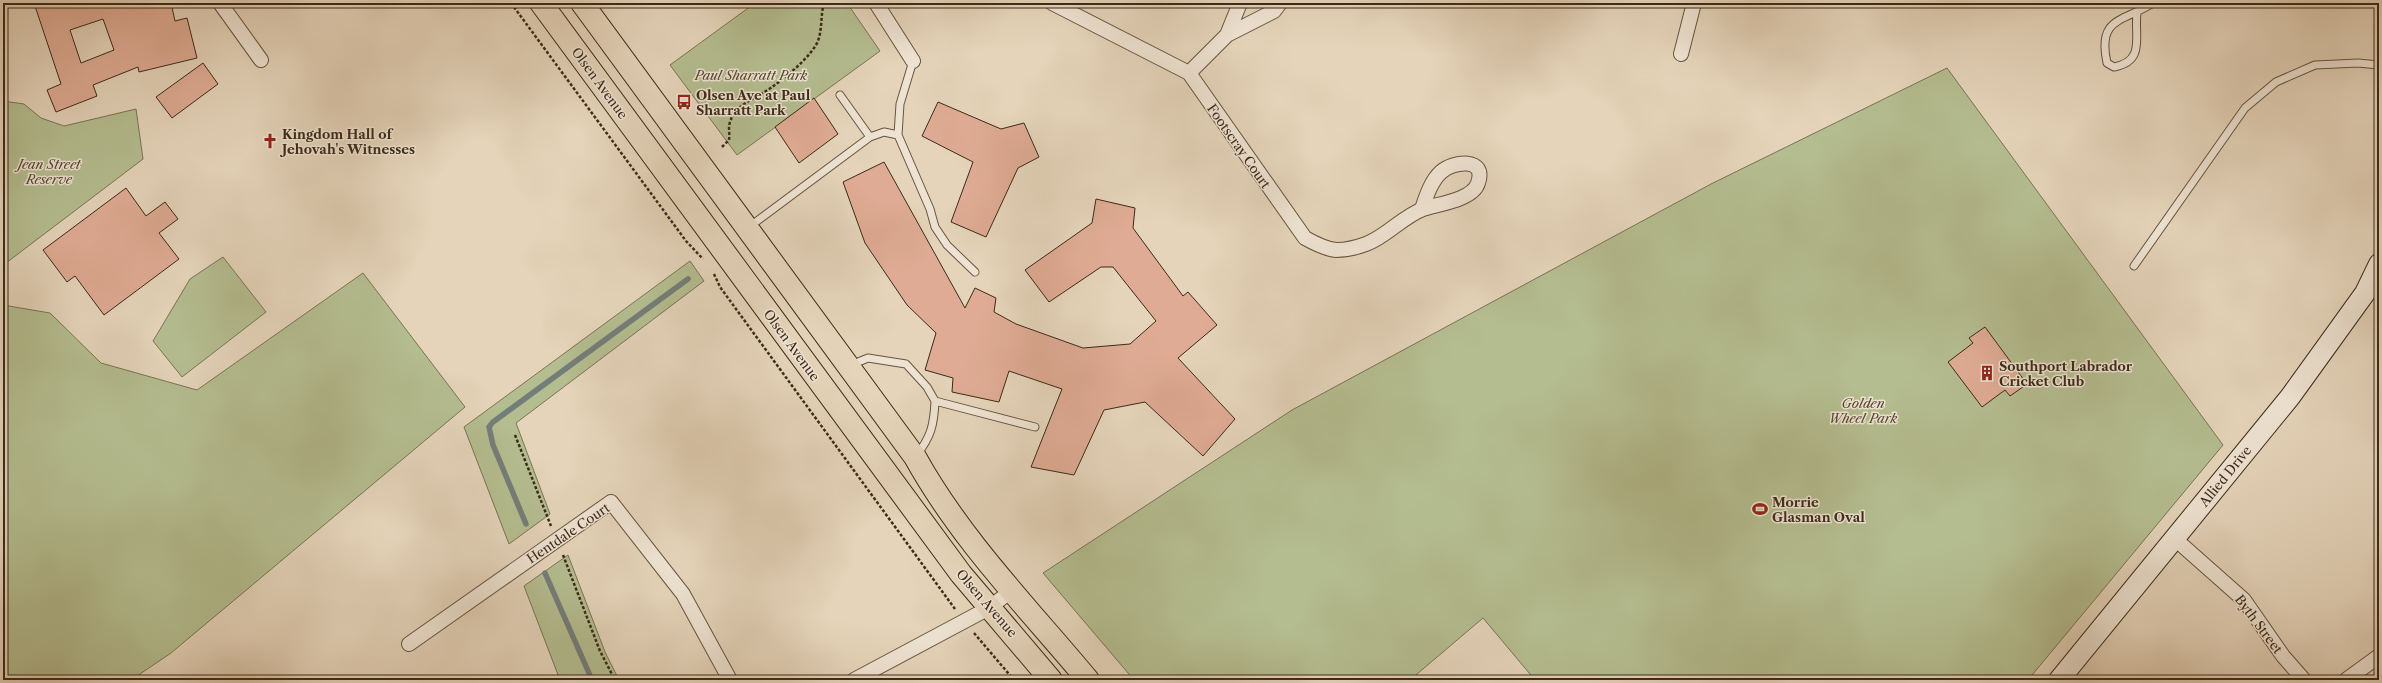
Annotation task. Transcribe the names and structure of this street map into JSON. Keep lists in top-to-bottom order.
{
  "streets": {
    "main road": ["Olsen Avenue"],
    "street": [
      "Footscray Court",
      "Allied Drive",
      "Hentdale Court",
      "Byth Street"
    ]
  },
  "crossings": [
    ["Allied Drive", "Byth Street"]
  ],
  "parks": ["Paul Sharratt Park", "Jean Street Reserve", "Golden Wheel Park"],
  "places": {
    "bus stop": ["Olsen Ave at Paul Sharratt Park"],
    "church": ["Kingdom Hall of Jehovah's Witnesses"],
    "building": ["Southport Labrador Cricket Club"],
    "sports": ["Morrie Glasman Oval"]
  }
}
